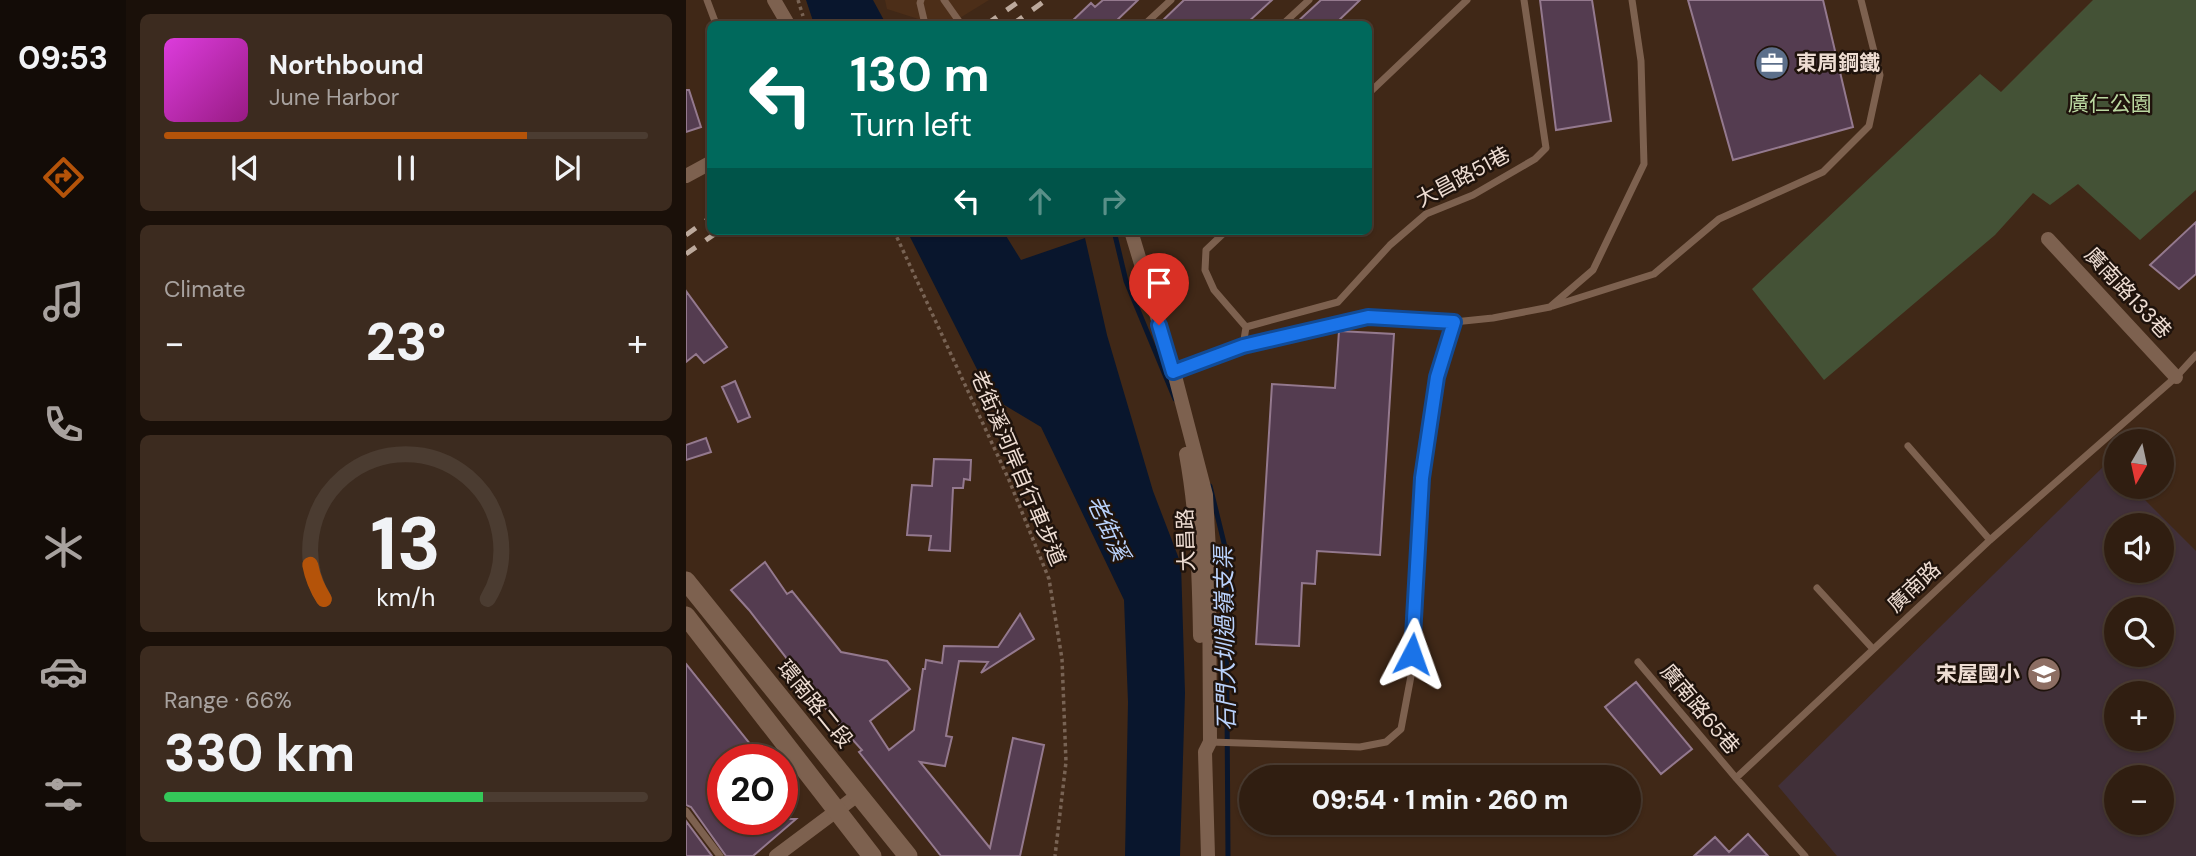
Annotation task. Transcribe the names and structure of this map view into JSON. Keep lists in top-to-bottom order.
{
  "streets": {
    "main road": ["環南路二段"],
    "street": ["廣南路133巷"],
    "lane": ["大昌路51巷", "廣南路", "廣南路65巷"],
    "path": ["老街溪河岸自行車步道"]
  },
  "crossings": [
    ["廣南路133巷", "廣南路"],
    ["廣南路", "廣南路65巷"]
  ],
  "water": ["老街溪", "石門大圳過嶺支渠"],
  "parks": ["廣仁公園"],
  "places": {
    "office": ["東周鋼鐵"],
    "school or university": ["宋屋國小"]
  },
  "north": "bottom",
  "page": {
    "tabs": "09:53",
    "turn": ["130 m", "Turn left"],
    "song": ["Northbound", "June Harbor"],
    "tile": [
      "Climate",
      ["Range · 66%", "330 km"]
    ],
    "heat": ["−", "23°", "+"],
    "map_buttons": ["+", "−"],
    "limit": "20",
    "trip": "09:54 · 1 min · 260 m",
    "gauge": ["13", "km/h"]
  }
}
